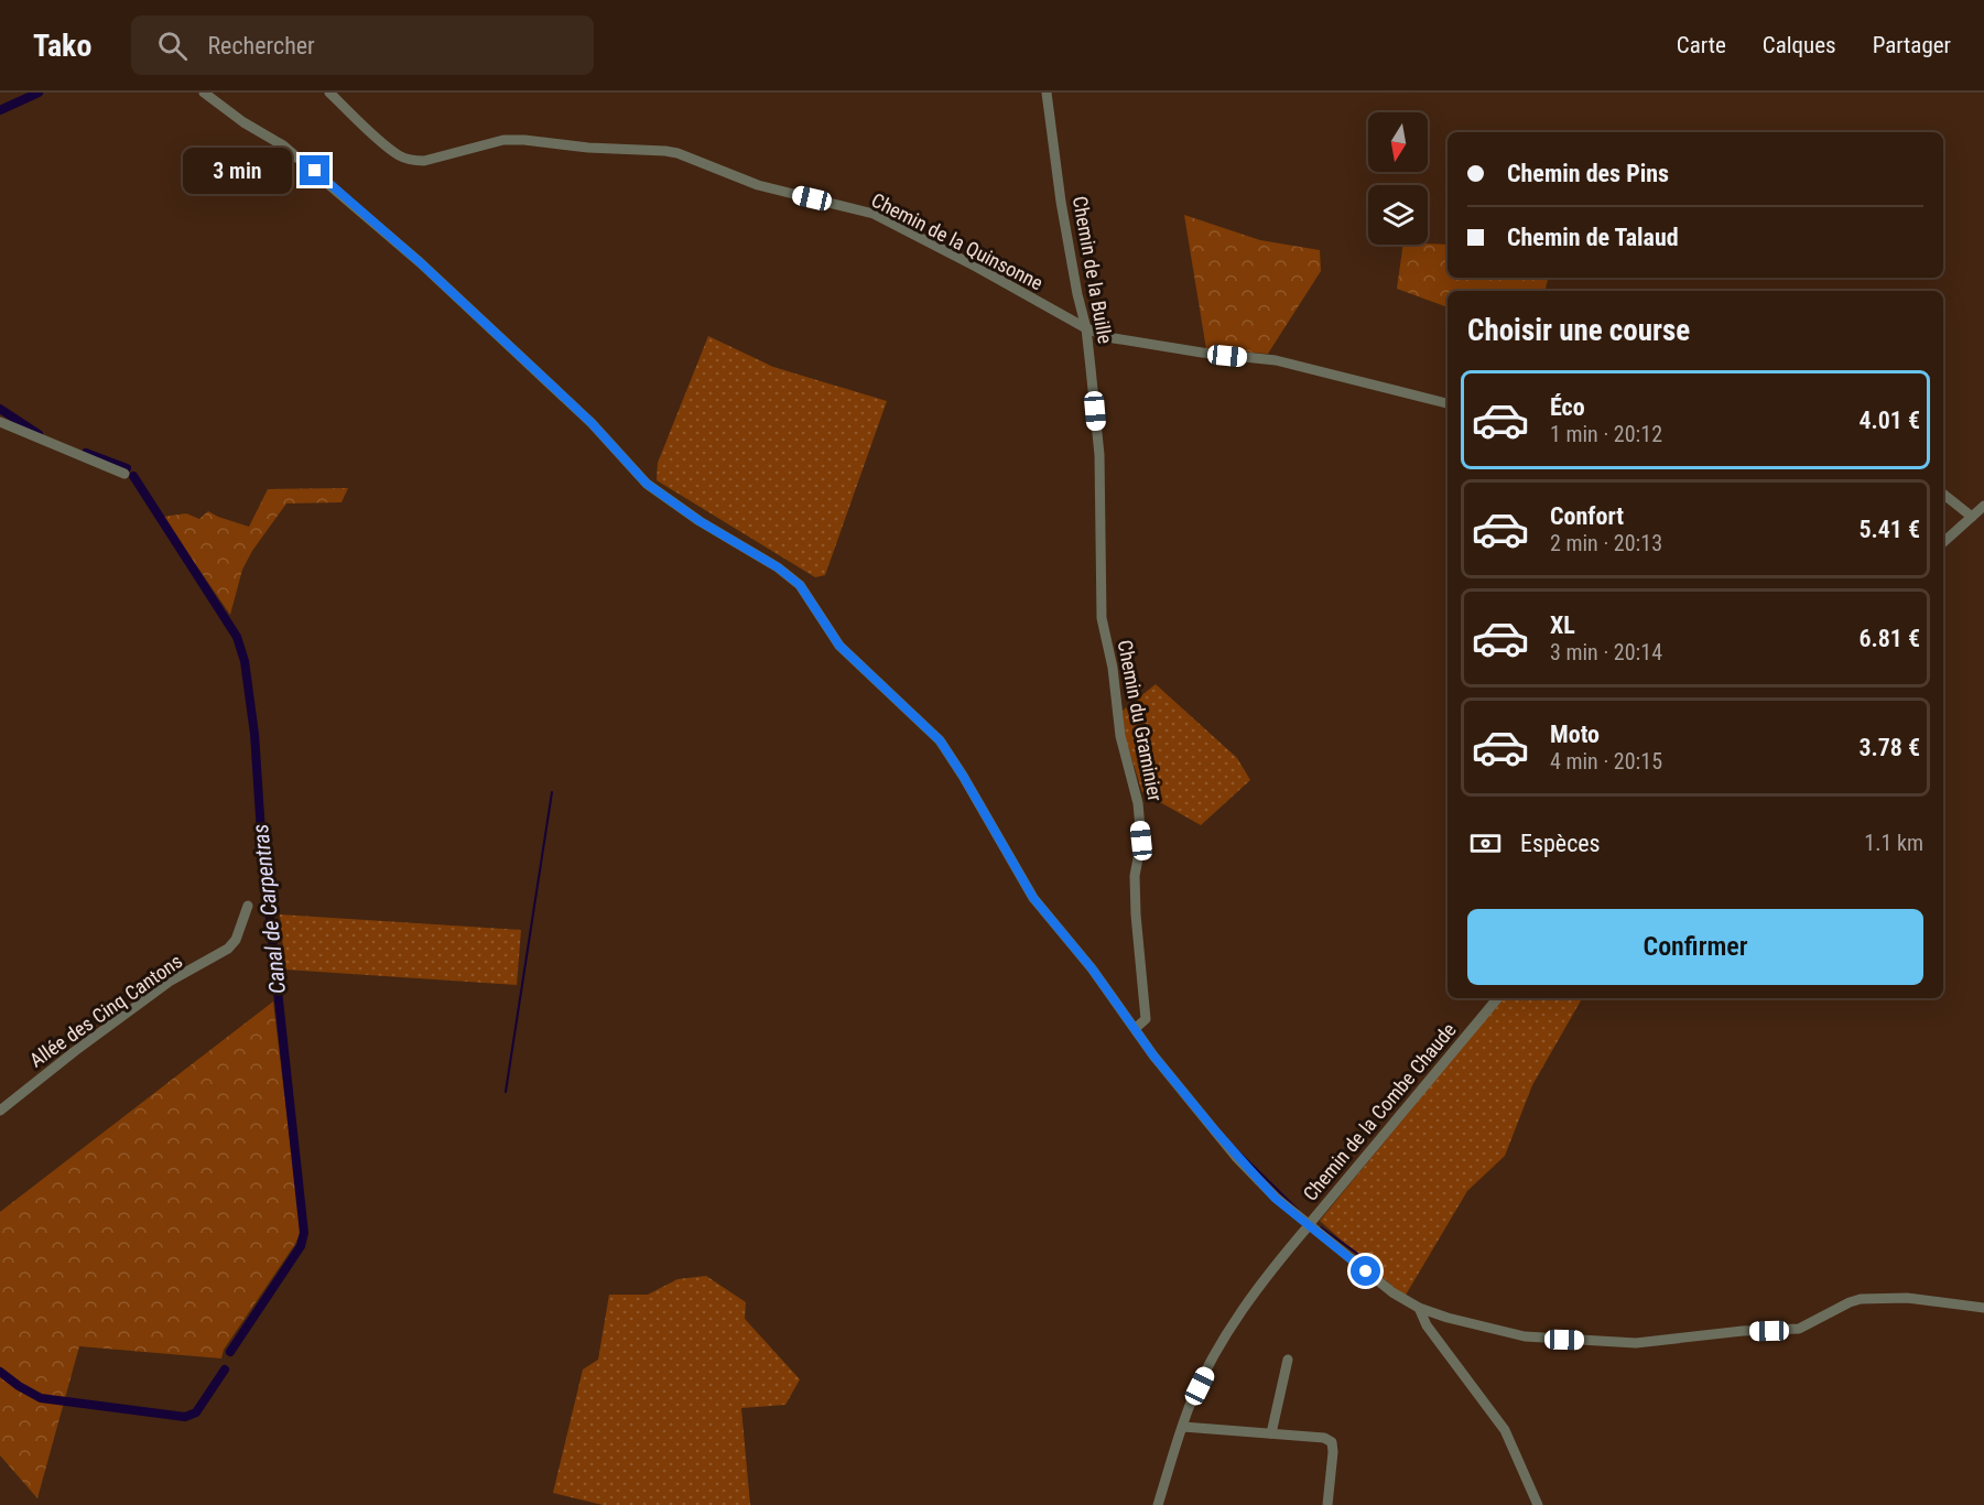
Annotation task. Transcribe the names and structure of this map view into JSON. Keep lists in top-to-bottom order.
{
  "streets": {
    "street": [
      "Chemin de la Quinsonne",
      "Chemin de la Buille",
      "Chemin du Graminier",
      "Allée des Cinq Cantons",
      "Chemin de la Combe Chaude"
    ]
  },
  "crossings": [
    ["Chemin de la Quinsonne", "Chemin de la Buille"],
    ["Chemin de la Buille", "Chemin du Graminier"]
  ],
  "water": ["Canal de Carpentras"],
  "north": "bottom",
  "page": {
    "header": "Tako",
    "search": "Rechercher",
    "nav": ["Carte", "Calques", "Partager"],
    "banner": ["Chemin des Pins", "Chemin de Talaud"],
    "bubble": "3 min",
    "heading": "Choisir une course",
    "list": [
      {
        "name": "Éco",
        "note": "1 min · 20:12",
        "value": "4.01 €"
      },
      {
        "name": "Confort",
        "note": "2 min · 20:13",
        "value": "5.41 €"
      },
      {
        "name": "XL",
        "note": "3 min · 20:14",
        "value": "6.81 €"
      },
      {
        "name": "Moto",
        "note": "4 min · 20:15",
        "value": "3.78 €"
      }
    ],
    "pay": ["Espèces", "1.1 km"],
    "buttons": "Confirmer"
  }
}
